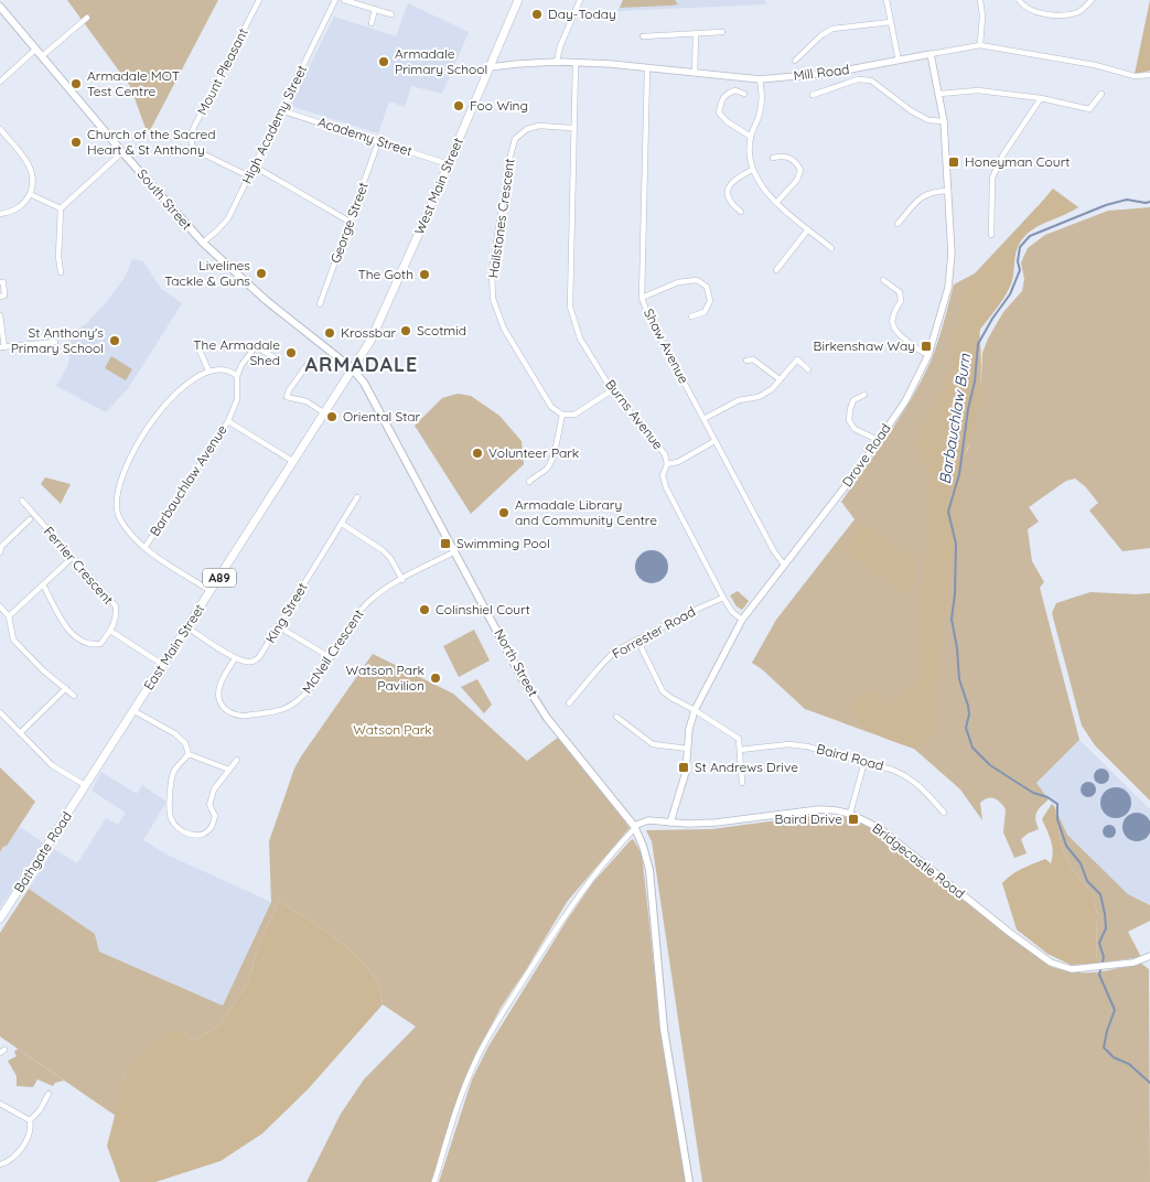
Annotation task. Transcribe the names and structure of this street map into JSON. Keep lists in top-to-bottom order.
{
  "streets": {
    "main road": [
      "West Main Street",
      "South Street",
      "A89",
      "East Main Street",
      "North Street",
      "Bathgate Road"
    ],
    "street": [
      "Mount Pleasant",
      "Mill Road",
      "High Academy Street",
      "Academy Street",
      "Hailstones Crescent",
      "George Street",
      "Shaw Avenue",
      "Burns Avenue",
      "Drove Road",
      "Barbauchlaw Avenue",
      "Ferrier Crescent",
      "King Street",
      "Forrester Road",
      "McNeil Crescent",
      "Baird Road",
      "Bridgecastle Road"
    ]
  },
  "crossings": [
    ["Mount Pleasant", "High Academy Street"],
    ["Mill Road", "West Main Street"],
    ["Mill Road", "Shaw Avenue"],
    ["Mill Road", "Burns Avenue"],
    ["Mill Road", "Drove Road"],
    ["High Academy Street", "Academy Street"],
    ["High Academy Street", "South Street"],
    ["Academy Street", "West Main Street"],
    ["Academy Street", "George Street"],
    ["West Main Street", "South Street"],
    ["West Main Street", "East Main Street"],
    ["West Main Street", "North Street"],
    ["South Street", "East Main Street"],
    ["South Street", "North Street"],
    ["Hailstones Crescent", "Burns Avenue"],
    ["Shaw Avenue", "Drove Road"],
    ["Burns Avenue", "Drove Road"],
    ["Burns Avenue", "Forrester Road"],
    ["Drove Road", "Bridgecastle Road"],
    ["Barbauchlaw Avenue", "East Main Street"],
    ["King Street", "McNeil Crescent"],
    ["East Main Street", "North Street"],
    ["East Main Street", "Bathgate Road"],
    ["McNeil Crescent", "North Street"],
    ["North Street", "Bridgecastle Road"]
  ],
  "districts": ["ARMADALE"],
  "water": ["Barbauchlaw Burn"],
  "parks": ["Watson Park"],
  "places": {
    "other": [
      "Day-Today",
      "Armadale Primary School",
      "Armadale MOT Test Centre",
      "Foo Wing",
      "Church of the Sacred Heart & St Anthony",
      "Livelines Tackle & Guns",
      "The Goth",
      "Scotmid",
      "Krossbar",
      "St Anthony's Primary School",
      "The Armadale Shed",
      "Oriental Star",
      "Volunteer Park",
      "Armadale Library and Community Centre",
      "Colinshiel Court",
      "Watson Park Pavilion"
    ],
    "transit": [
      "Honeyman Court",
      "Birkenshaw Way",
      "Swimming Pool",
      "St Andrews Drive",
      "Baird Drive"
    ]
  }
}
